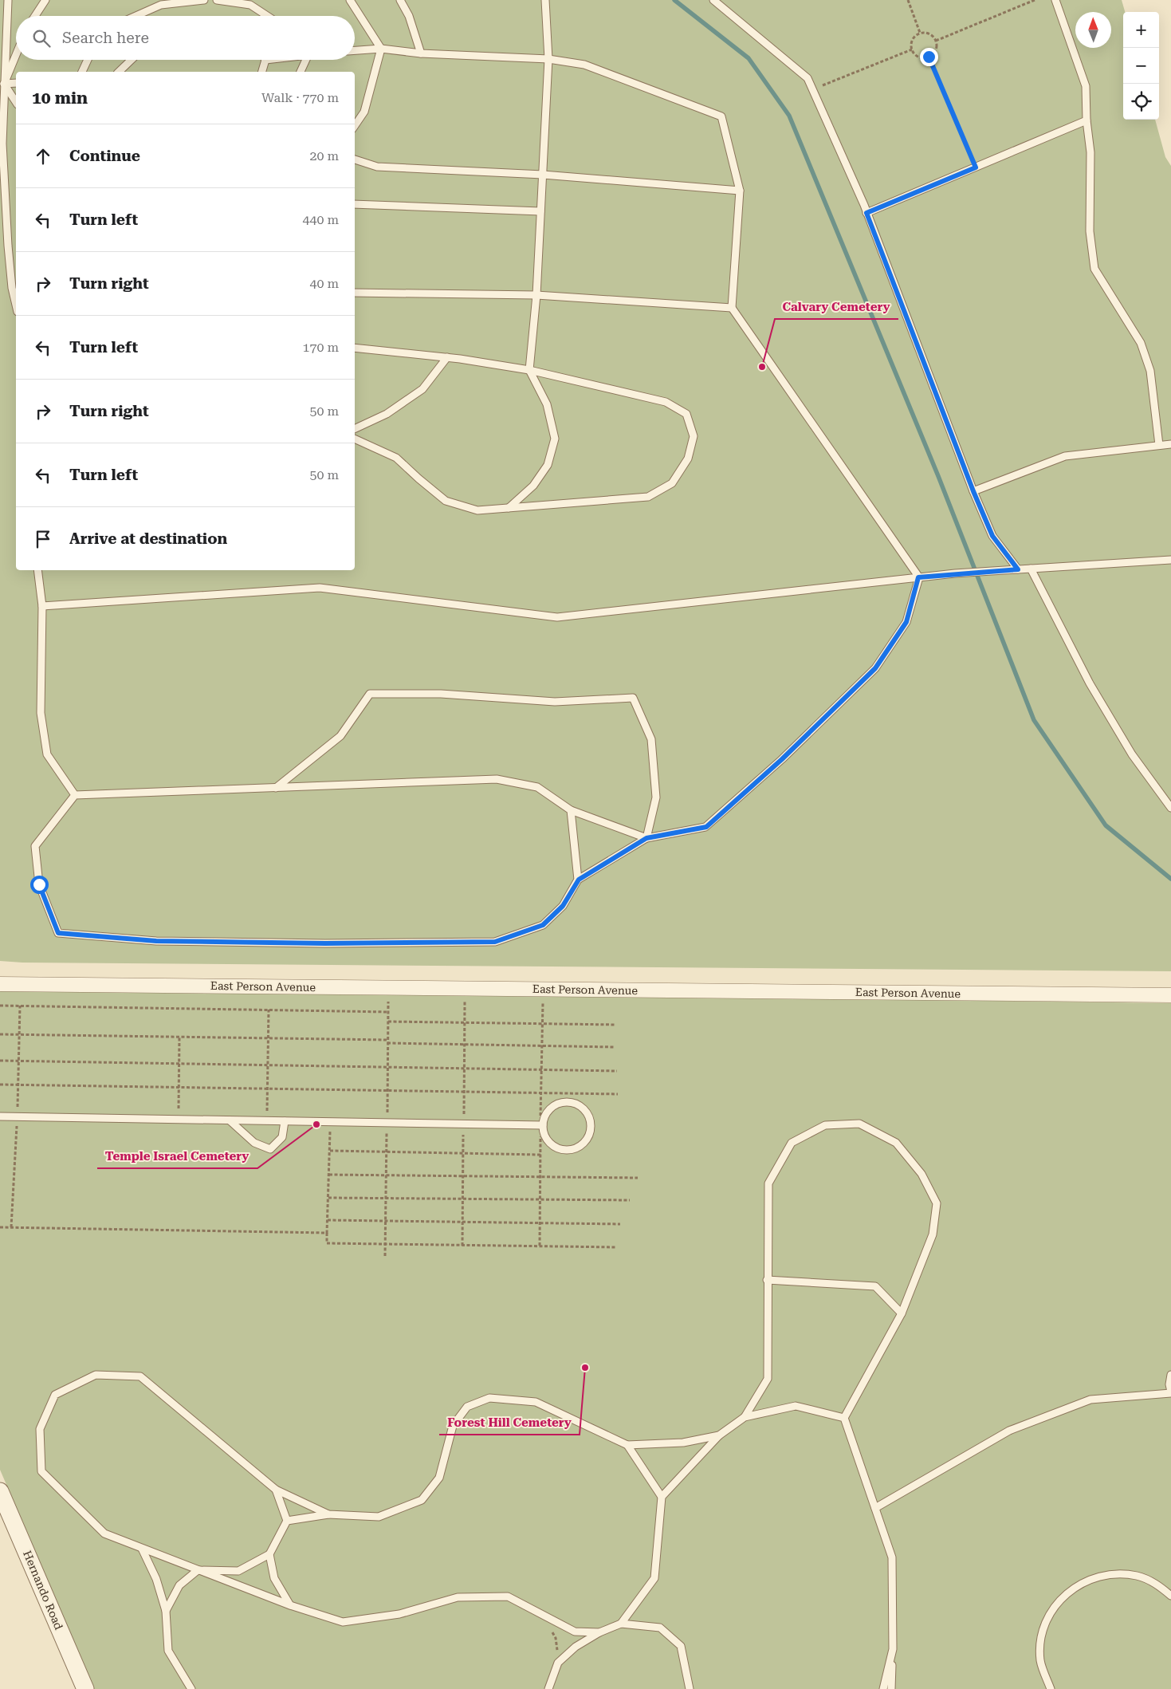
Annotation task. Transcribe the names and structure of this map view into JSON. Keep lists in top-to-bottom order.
{
  "streets": {
    "street": ["East Person Avenue", "Hernando Road"]
  },
  "places": ["Calvary Cemetery", "Temple Israel Cemetery", "Forest Hill Cemetery"],
  "north": "top",
  "page": {
    "map_buttons": ["+", "−"],
    "search": "Search here",
    "heading": ["10 min", "Walk · 770 m"],
    "list": [
      ["Continue", "20 m"],
      ["Turn left", "440 m"],
      ["Turn right", "40 m"],
      ["Turn left", "170 m"],
      ["Turn right", "50 m"],
      ["Turn left", "50 m"],
      "Arrive at destination"
    ]
  }
}
